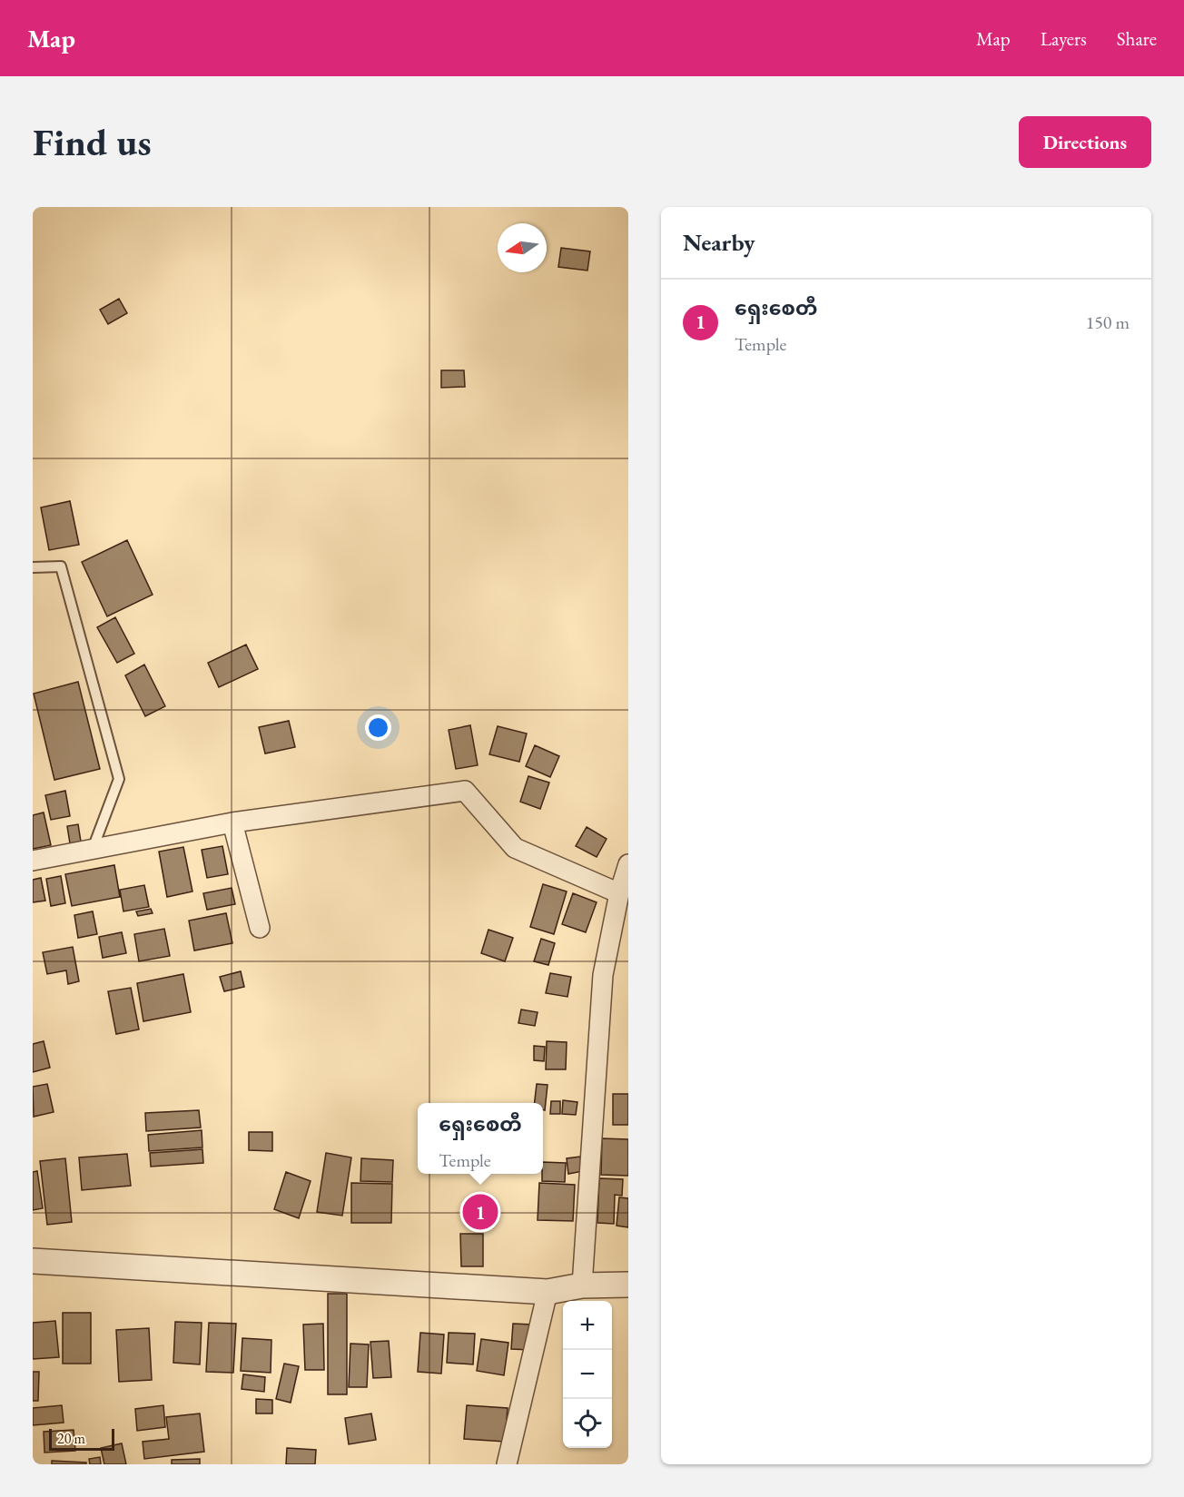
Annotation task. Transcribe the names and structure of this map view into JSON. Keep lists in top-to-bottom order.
{
  "scale_bar": "20 m",
  "north": "left",
  "page": {
    "header": "Map",
    "nav": ["Map", "Layers", "Share"],
    "buttons": "Directions",
    "title": "Find us",
    "heading": "Nearby",
    "list": [
      {
        "mark": "1",
        "name": "ရှေးစေတီ",
        "note": "Temple",
        "value": "150 m"
      }
    ],
    "popup": ["ရှေးစေတီ", "Temple"],
    "pins": "1",
    "map_buttons": ["+", "−"],
    "scale": "20 m"
  }
}
